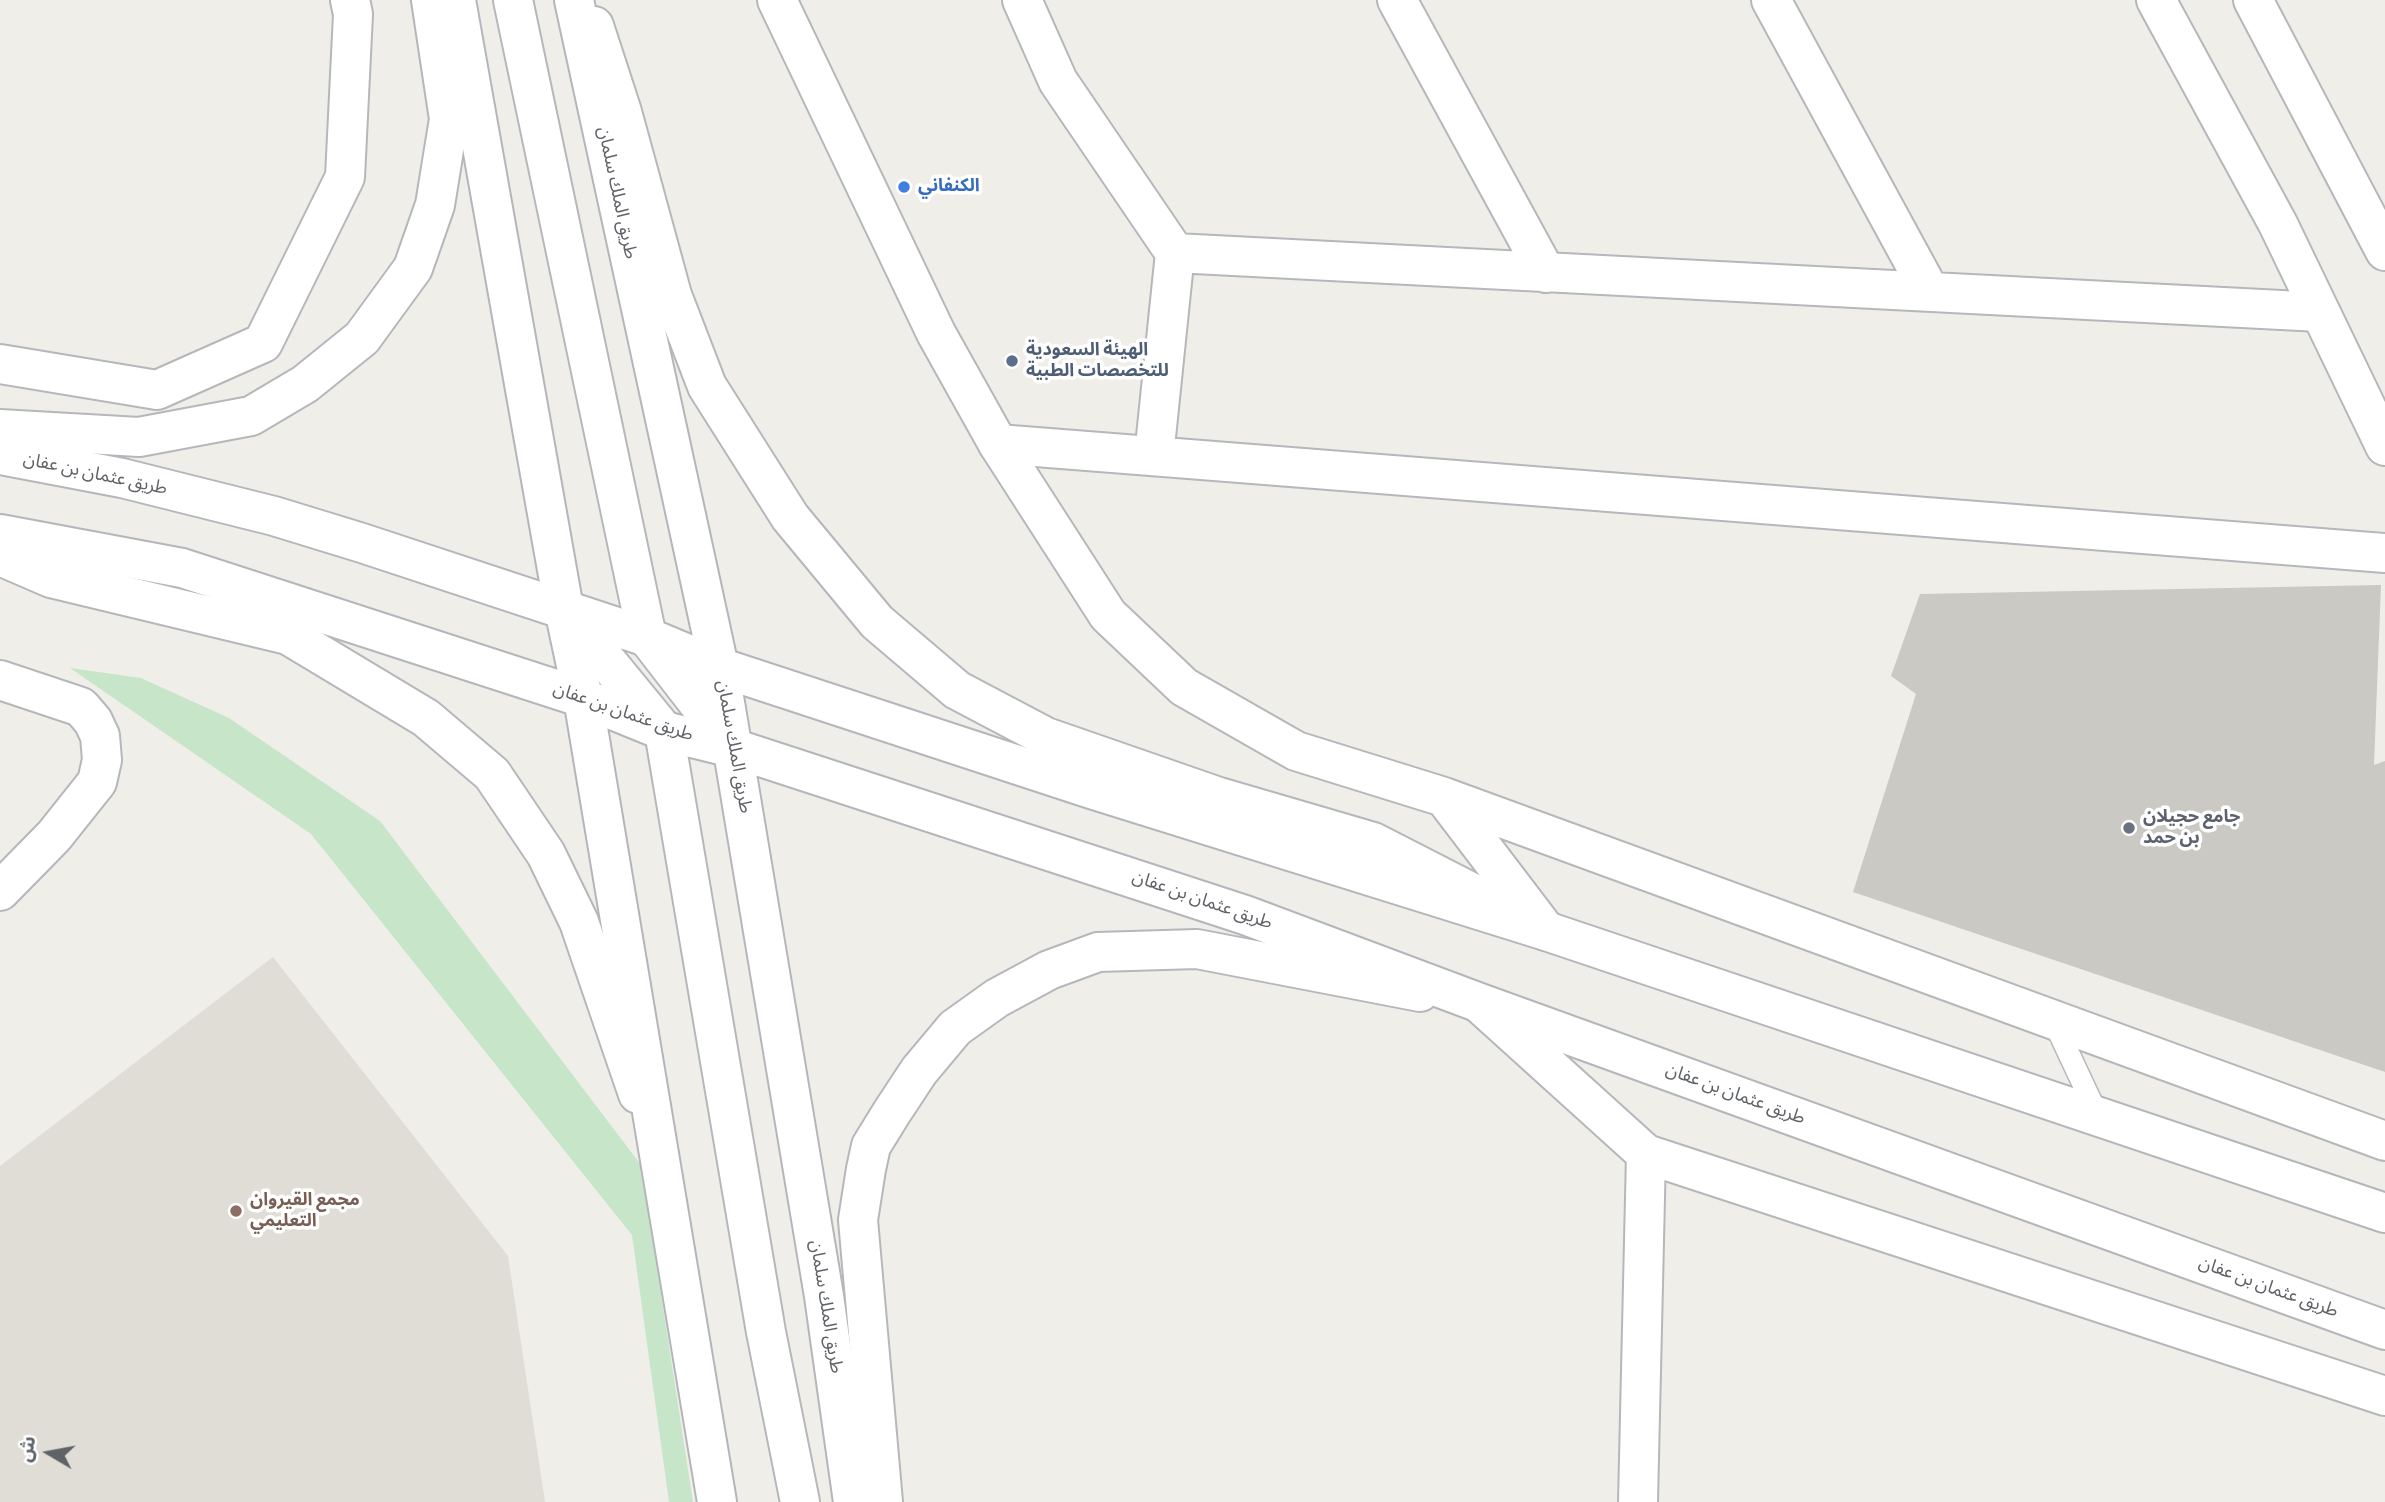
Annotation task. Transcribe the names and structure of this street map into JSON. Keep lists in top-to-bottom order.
{
  "streets": {
    "street": ["طريق الملك سلمان", "طريق عثمان بن عفان"]
  },
  "crossings": [
    ["طريق الملك سلمان", "طريق عثمان بن عفان"]
  ],
  "places": [
    "الكنفاني",
    "الهيئة السعودية للتخصصات الطبية",
    "جامع حجيلان بن حمد",
    "مجمع القيروان التعليمي"
  ],
  "north": "left"
}
